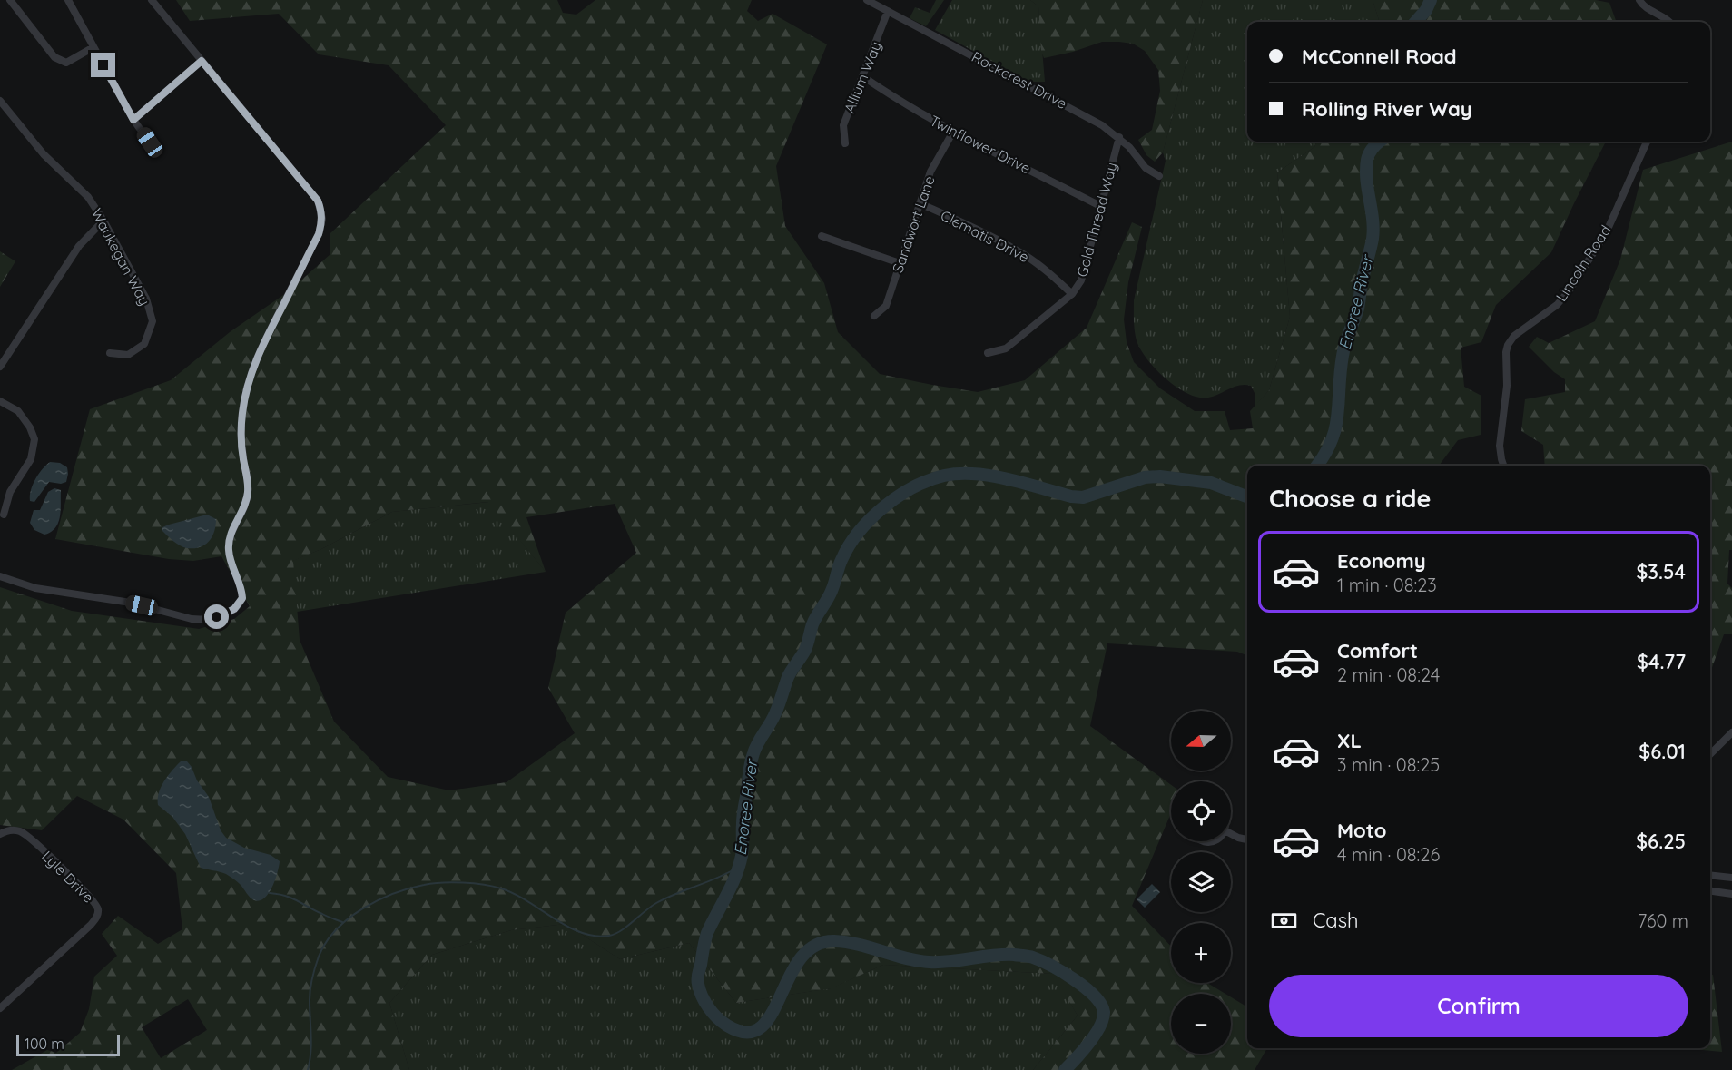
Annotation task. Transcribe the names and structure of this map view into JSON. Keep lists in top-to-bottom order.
{
  "streets": {
    "street": [
      "Allium Way",
      "Rockcrest Drive",
      "Twinflower Drive",
      "Gold Thread Way",
      "Sandwort Lane",
      "Clematis Drive",
      "Waukegan Way",
      "Lincoln Road",
      "Lyle Drive"
    ]
  },
  "crossings": [
    ["Allium Way", "Rockcrest Drive"],
    ["Allium Way", "Twinflower Drive"],
    ["Rockcrest Drive", "Gold Thread Way"],
    ["Twinflower Drive", "Gold Thread Way"],
    ["Twinflower Drive", "Sandwort Lane"],
    ["Gold Thread Way", "Clematis Drive"],
    ["Sandwort Lane", "Clematis Drive"]
  ],
  "water": ["Enoree River"],
  "scale_bar": "100 m",
  "north": "left",
  "page": {
    "banner": ["McConnell Road", "Rolling River Way"],
    "heading": "Choose a ride",
    "list": [
      {
        "name": "Economy",
        "note": "1 min · 08:23",
        "value": "$3.54"
      },
      {
        "name": "Comfort",
        "note": "2 min · 08:24",
        "value": "$4.77"
      },
      {
        "name": "XL",
        "note": "3 min · 08:25",
        "value": "$6.01"
      },
      {
        "name": "Moto",
        "note": "4 min · 08:26",
        "value": "$6.25"
      }
    ],
    "map_buttons": ["+", "−"],
    "pay": ["Cash", "760 m"],
    "buttons": "Confirm",
    "scale": "100 m"
  }
}
